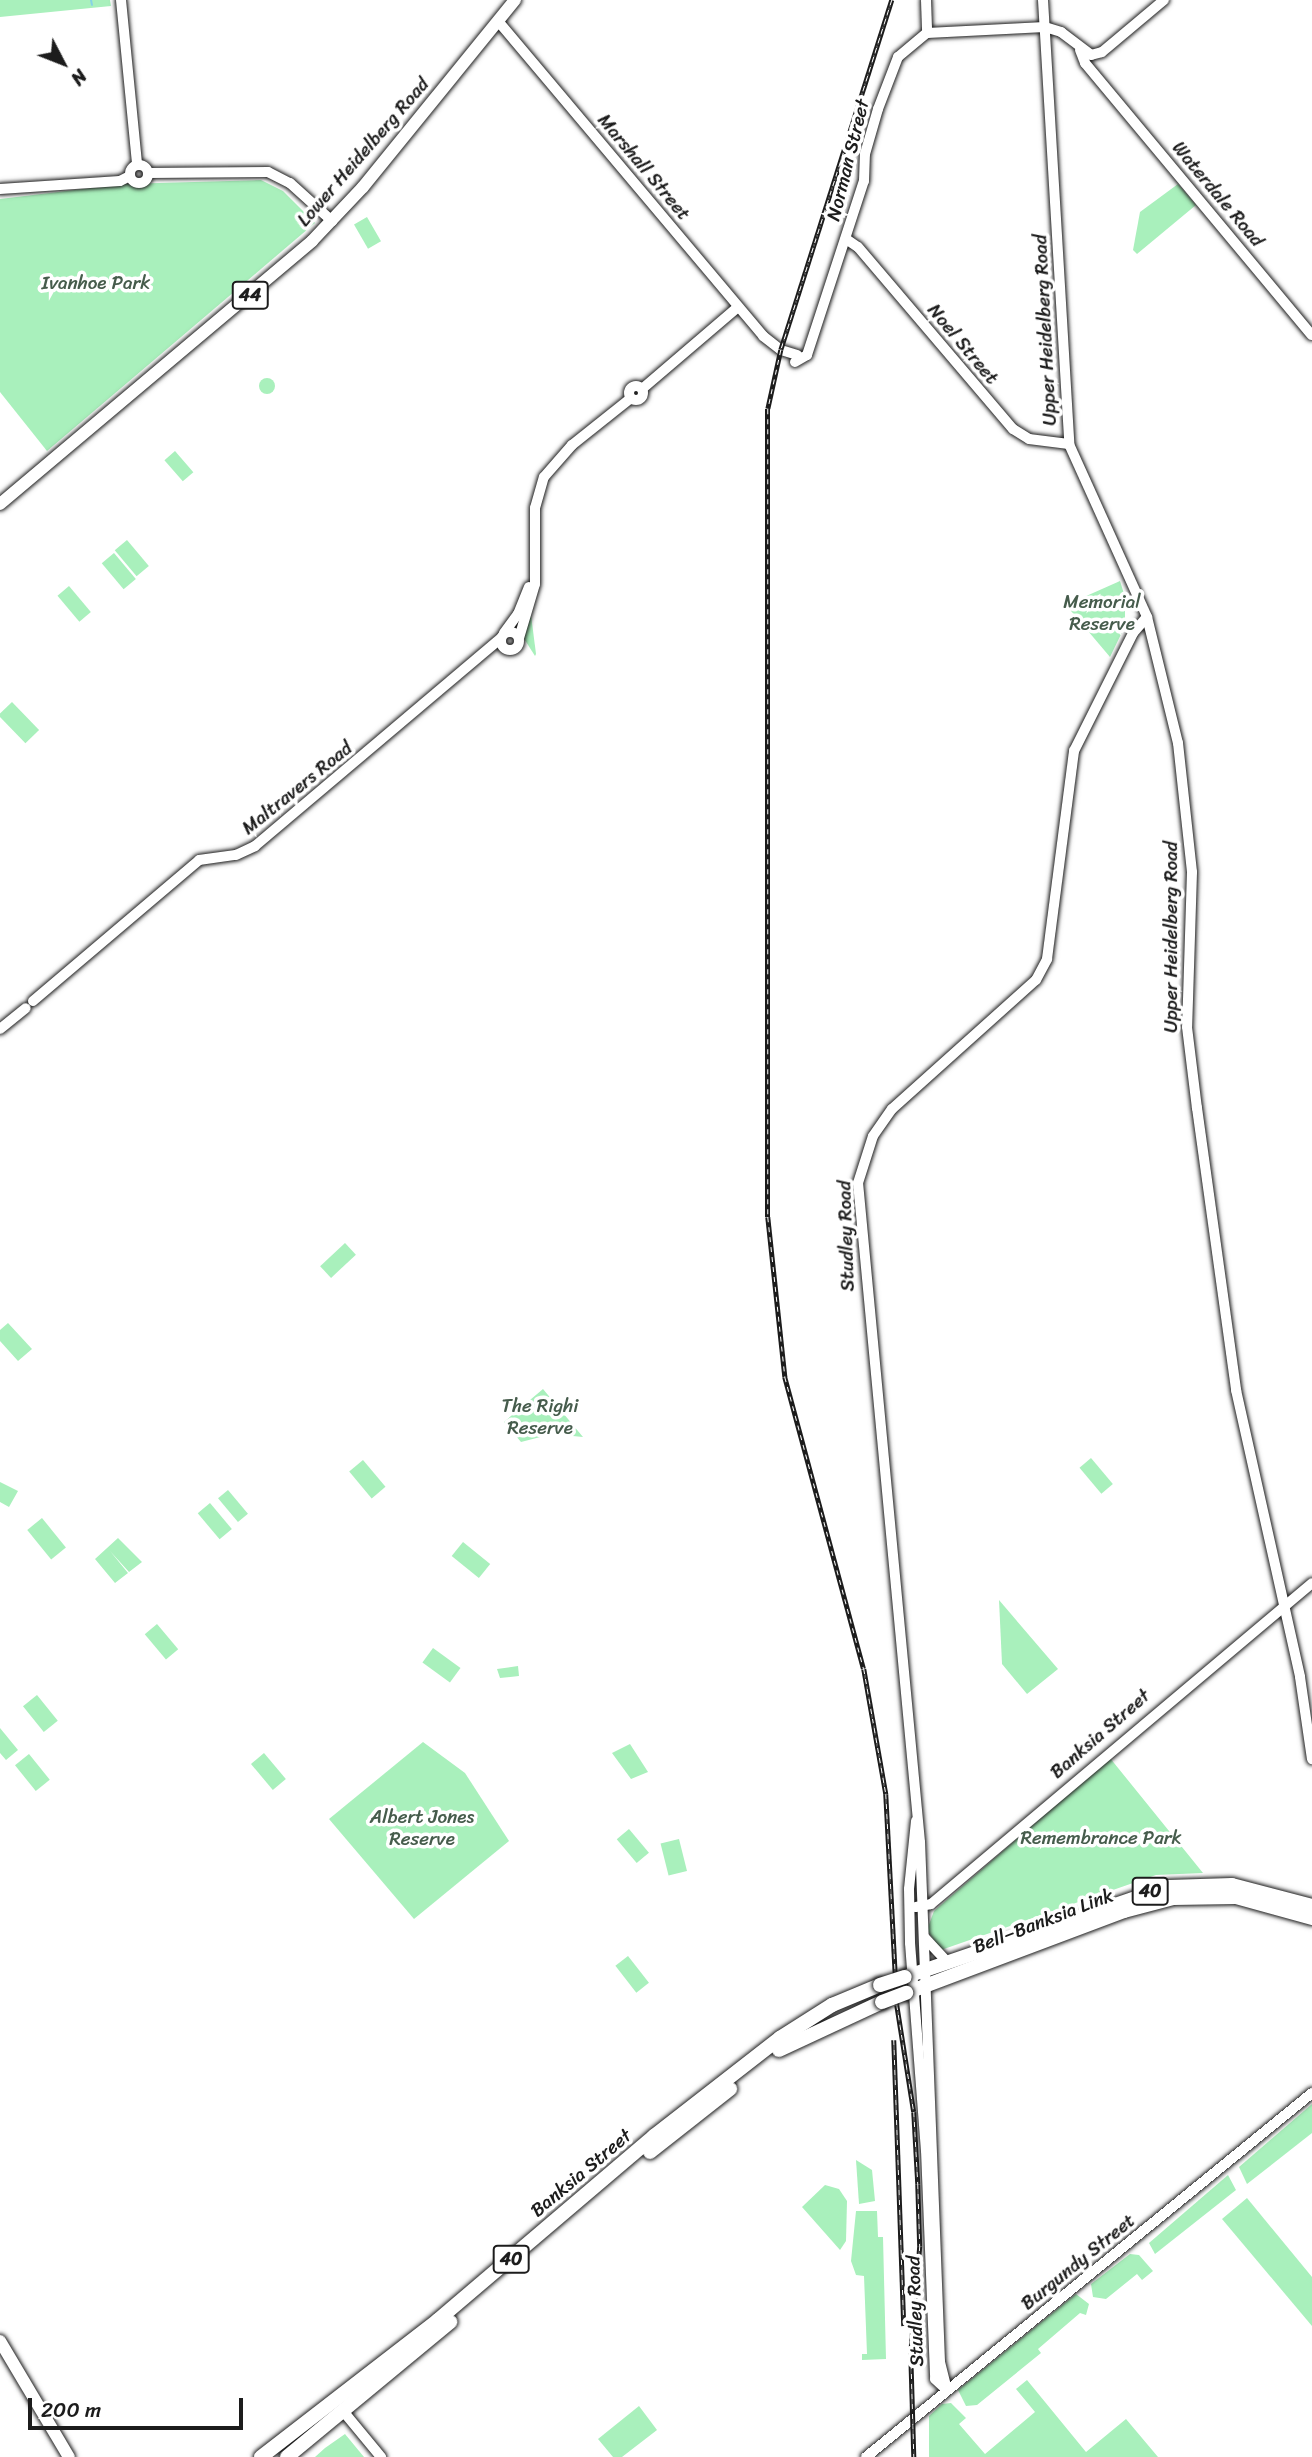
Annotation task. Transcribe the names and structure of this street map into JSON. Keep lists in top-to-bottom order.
{
  "streets": {
    "highway": ["Banksia Street", "40", "Bell–Banksia Link"],
    "main road": [
      "Lower Heidelberg Road",
      "Waterdale Road",
      "44",
      "Upper Heidelberg Road",
      "Burgundy Street"
    ],
    "street": [
      "Norman Street",
      "Marshall Street",
      "Noel Street",
      "Maltravers Road",
      "Studley Road"
    ]
  },
  "crossings": [
    ["Lower Heidelberg Road", "Marshall Street"],
    ["Norman Street", "Marshall Street"],
    ["Norman Street", "Noel Street"],
    ["Marshall Street", "Maltravers Road"],
    ["Waterdale Road", "Upper Heidelberg Road"],
    ["Upper Heidelberg Road", "Noel Street"],
    ["Upper Heidelberg Road", "Studley Road"],
    ["Upper Heidelberg Road", "Banksia Street"],
    ["Studley Road", "Banksia Street"],
    ["Studley Road", "Bell–Banksia Link"],
    ["Studley Road", "Burgundy Street"],
    ["Banksia Street", "Bell–Banksia Link"]
  ],
  "parks": [
    "Ivanhoe Park",
    "Memorial Reserve",
    "The Righi Reserve",
    "Albert Jones Reserve",
    "Remembrance Park"
  ],
  "scale_bar": "200 m",
  "north": "bottom right"
}
